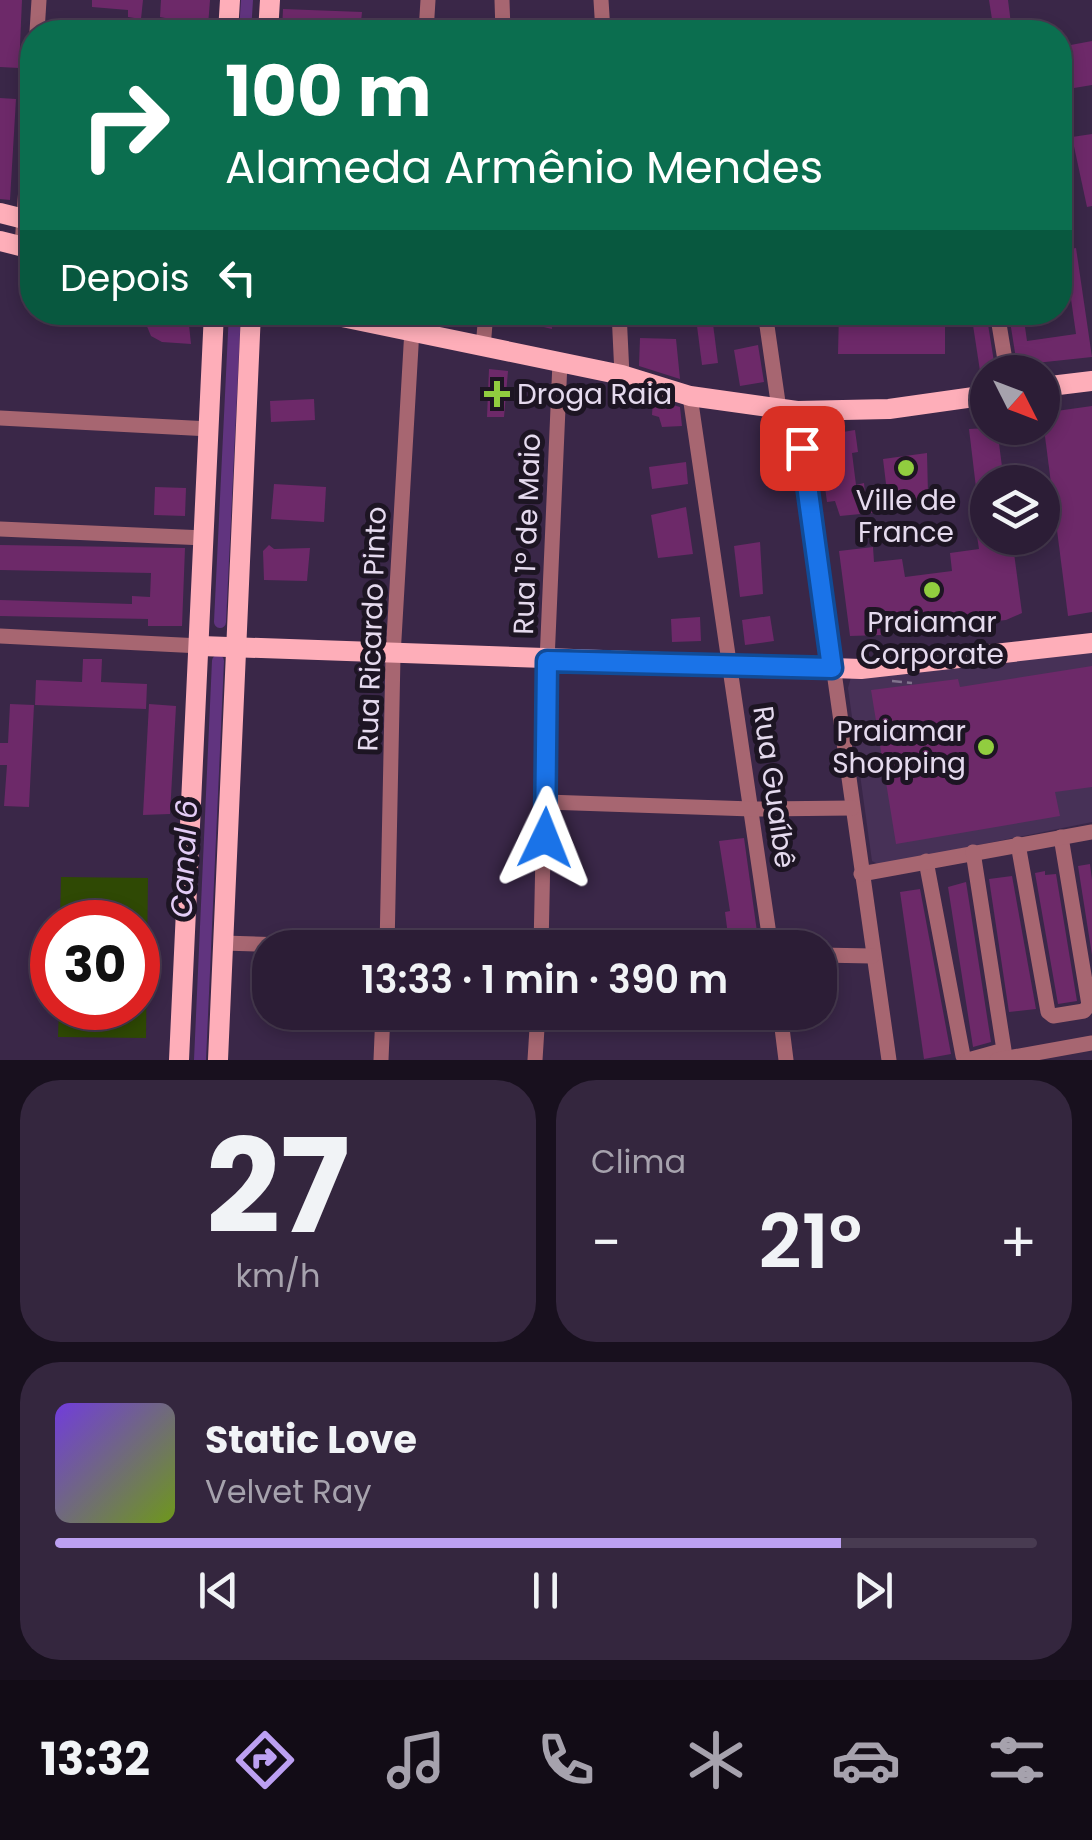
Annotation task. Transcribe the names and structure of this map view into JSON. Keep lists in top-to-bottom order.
{
  "streets": {
    "street": ["Rua 1º de Maio", "Rua Ricardo Pinto", "Rua Guaíbê"]
  },
  "water": ["Canal 6"],
  "places": {
    "health": ["Droga Raia"],
    "other": ["Ville de France", "Praiamar Corporate", "Praiamar Shopping"]
  },
  "north": "bottom right",
  "page": {
    "turn": ["100 m", "Alameda Armênio Mendes"],
    "then": "Depois",
    "limit": "30",
    "trip": "13:33 · 1 min · 390 m",
    "tile": [
      ["27", "km/h"],
      "Clima"
    ],
    "heat": ["−", "21°", "+"],
    "song": ["Static Love", "Velvet Ray"],
    "tabs": "13:32"
  }
}
